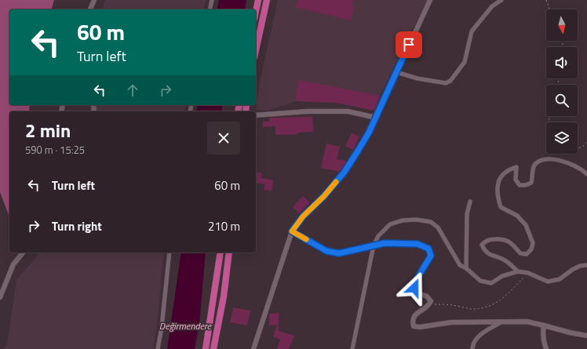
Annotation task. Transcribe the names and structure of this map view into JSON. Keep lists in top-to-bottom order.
{
  "water": ["Değirmendere"],
  "north": "bottom",
  "page": {
    "turn": ["60 m", "Turn left"],
    "heading": ["2 min", "590 m · 15:25"],
    "list": [
      {
        "name": "Turn left",
        "value": "60 m"
      },
      {
        "name": "Turn right",
        "value": "210 m"
      }
    ]
  }
}
